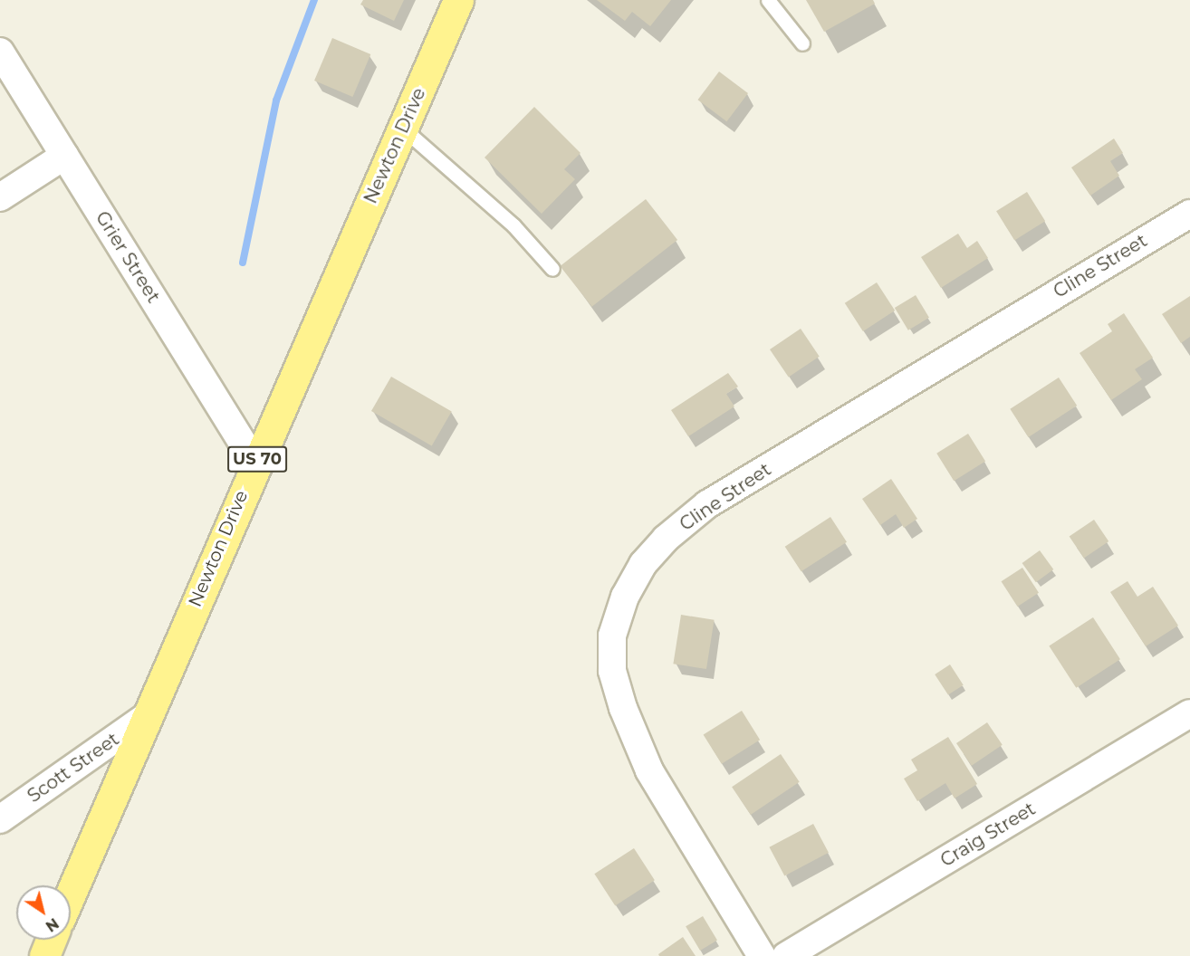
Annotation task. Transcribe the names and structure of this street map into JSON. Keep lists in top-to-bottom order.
{
  "streets": {
    "main road": ["Newton Drive", "US 70"],
    "street": [
      "Grier Street",
      "Cline Street",
      "Scott Street",
      "Craig Street"
    ]
  },
  "crossings": [
    ["Newton Drive", "Grier Street"],
    ["Newton Drive", "Scott Street"]
  ],
  "north": "bottom right"
}
